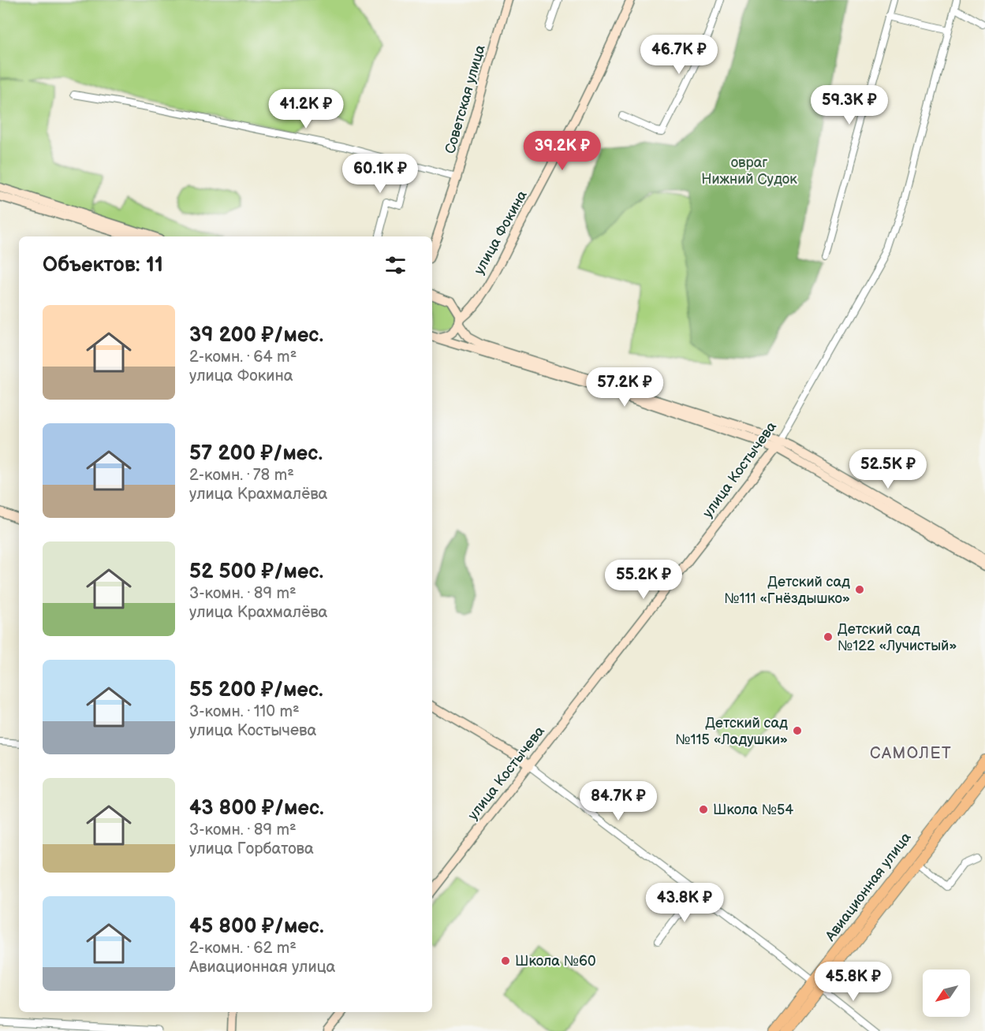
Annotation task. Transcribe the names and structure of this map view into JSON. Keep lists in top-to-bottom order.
{
  "streets": {
    "main road": [
      "Советская улица",
      "улица Фокина",
      "улица Костычева",
      "Авиационная улица"
    ]
  },
  "districts": ["САМОЛЕТ"],
  "parks": ["овраг Нижний Судок"],
  "places": [
    "Детский сад №111 «Гнёздышко»",
    "Детский сад №122 «Лучистый»",
    "Детский сад №115 «Ладушки»",
    "Школа №54",
    "Школа №60"
  ],
  "north": "bottom left",
  "page": {
    "price": [
      "46.7K ₽",
      "59.3K ₽",
      "41.2K ₽",
      "39.2K ₽",
      "60.1K ₽",
      "57.2K ₽",
      "52.5K ₽",
      "55.2K ₽",
      "84.7K ₽",
      "43.8K ₽",
      "45.8K ₽"
    ],
    "heading": "Объектов: 11",
    "list": [
      {
        "name": "39 200 ₽/мес.",
        "note": "2-комн. · 64 m² · улица Фокина"
      },
      {
        "name": "57 200 ₽/мес.",
        "note": "2-комн. · 78 m² · улица Крахмалёва"
      },
      {
        "name": "52 500 ₽/мес.",
        "note": "3-комн. · 89 m² · улица Крахмалёва"
      },
      {
        "name": "55 200 ₽/мес.",
        "note": "3-комн. · 110 m² · улица Костычева"
      },
      {
        "name": "43 800 ₽/мес.",
        "note": "3-комн. · 89 m² · улица Горбатова"
      },
      {
        "name": "45 800 ₽/мес.",
        "note": "2-комн. · 62 m² · Авиационная улица"
      }
    ]
  }
}
